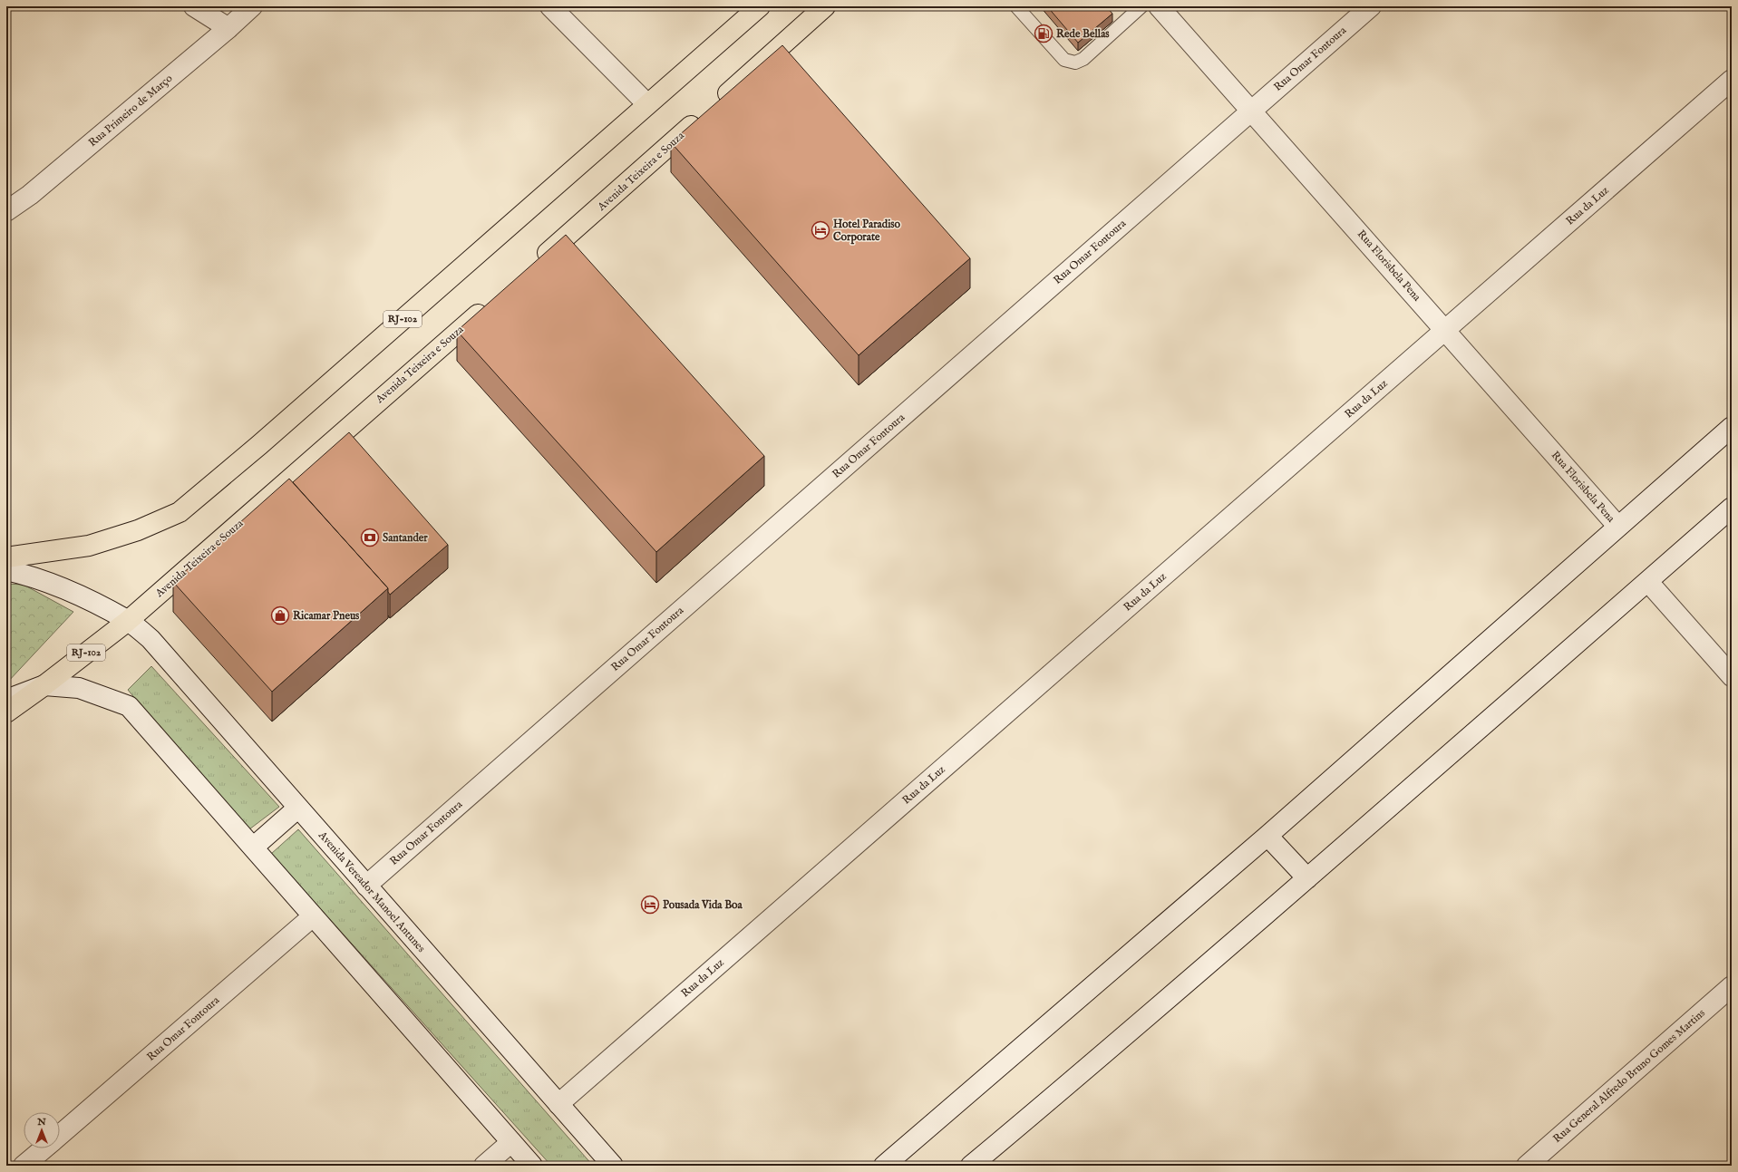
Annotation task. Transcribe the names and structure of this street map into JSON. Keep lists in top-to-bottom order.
{
  "streets": {
    "main road": ["Avenida Teixeira e Souza", "RJ-102"],
    "street": [
      "Rua Omar Fontoura",
      "Rua Primeiro de Março",
      "Rua da Luz",
      "Rua Florisbela Pena",
      "Avenida Vereador Manoel Antunes",
      "Rua General Alfredo Bruno Gomes Martins"
    ]
  },
  "crossings": [
    ["Rua Omar Fontoura", "Rua Florisbela Pena"],
    ["Rua Omar Fontoura", "Avenida Vereador Manoel Antunes"],
    ["Avenida Teixeira e Souza", "Avenida Vereador Manoel Antunes"],
    ["Rua da Luz", "Rua Florisbela Pena"],
    ["Rua da Luz", "Avenida Vereador Manoel Antunes"]
  ],
  "places": {
    "fuel station": ["Rede Bellas"],
    "hotel": ["Hotel Paradiso Corporate", "Pousada Vida Boa"],
    "bank": ["Santander"],
    "shop": ["Ricamar Pneus"]
  },
  "north": "top"
}
